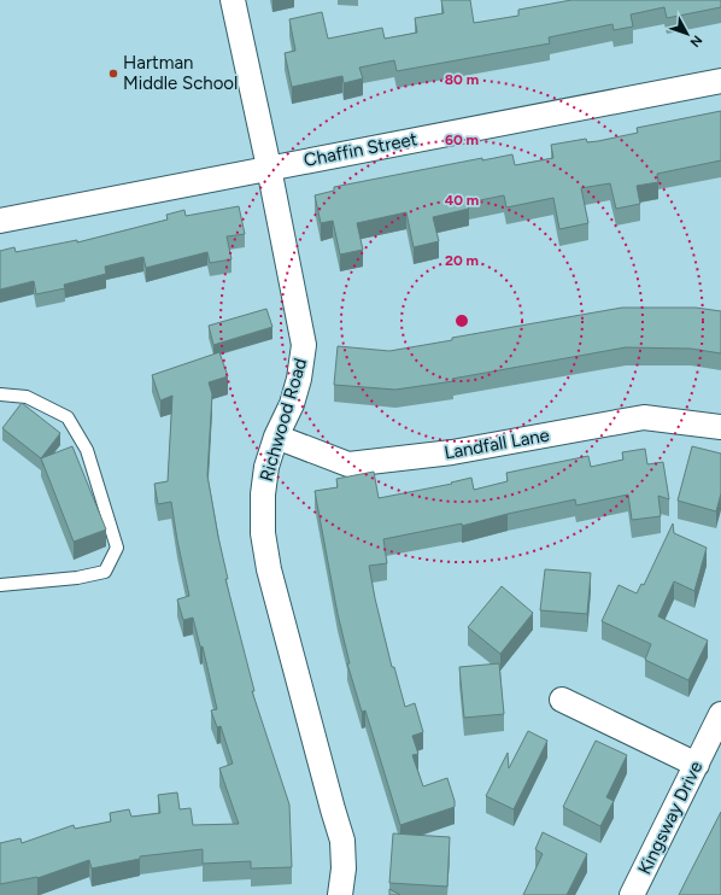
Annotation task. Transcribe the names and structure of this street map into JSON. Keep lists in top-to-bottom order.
{
  "streets": {
    "street": [
      "Chaffin Street",
      "Richwood Road",
      "Landfall Lane",
      "Kingsway Drive"
    ]
  },
  "crossings": [
    ["Chaffin Street", "Richwood Road"],
    ["Richwood Road", "Landfall Lane"]
  ],
  "places": ["Hartman Middle School"],
  "north": "bottom right",
  "rings": [
    "80 m",
    "60 m",
    "40 m",
    "20 m"
  ]
}
